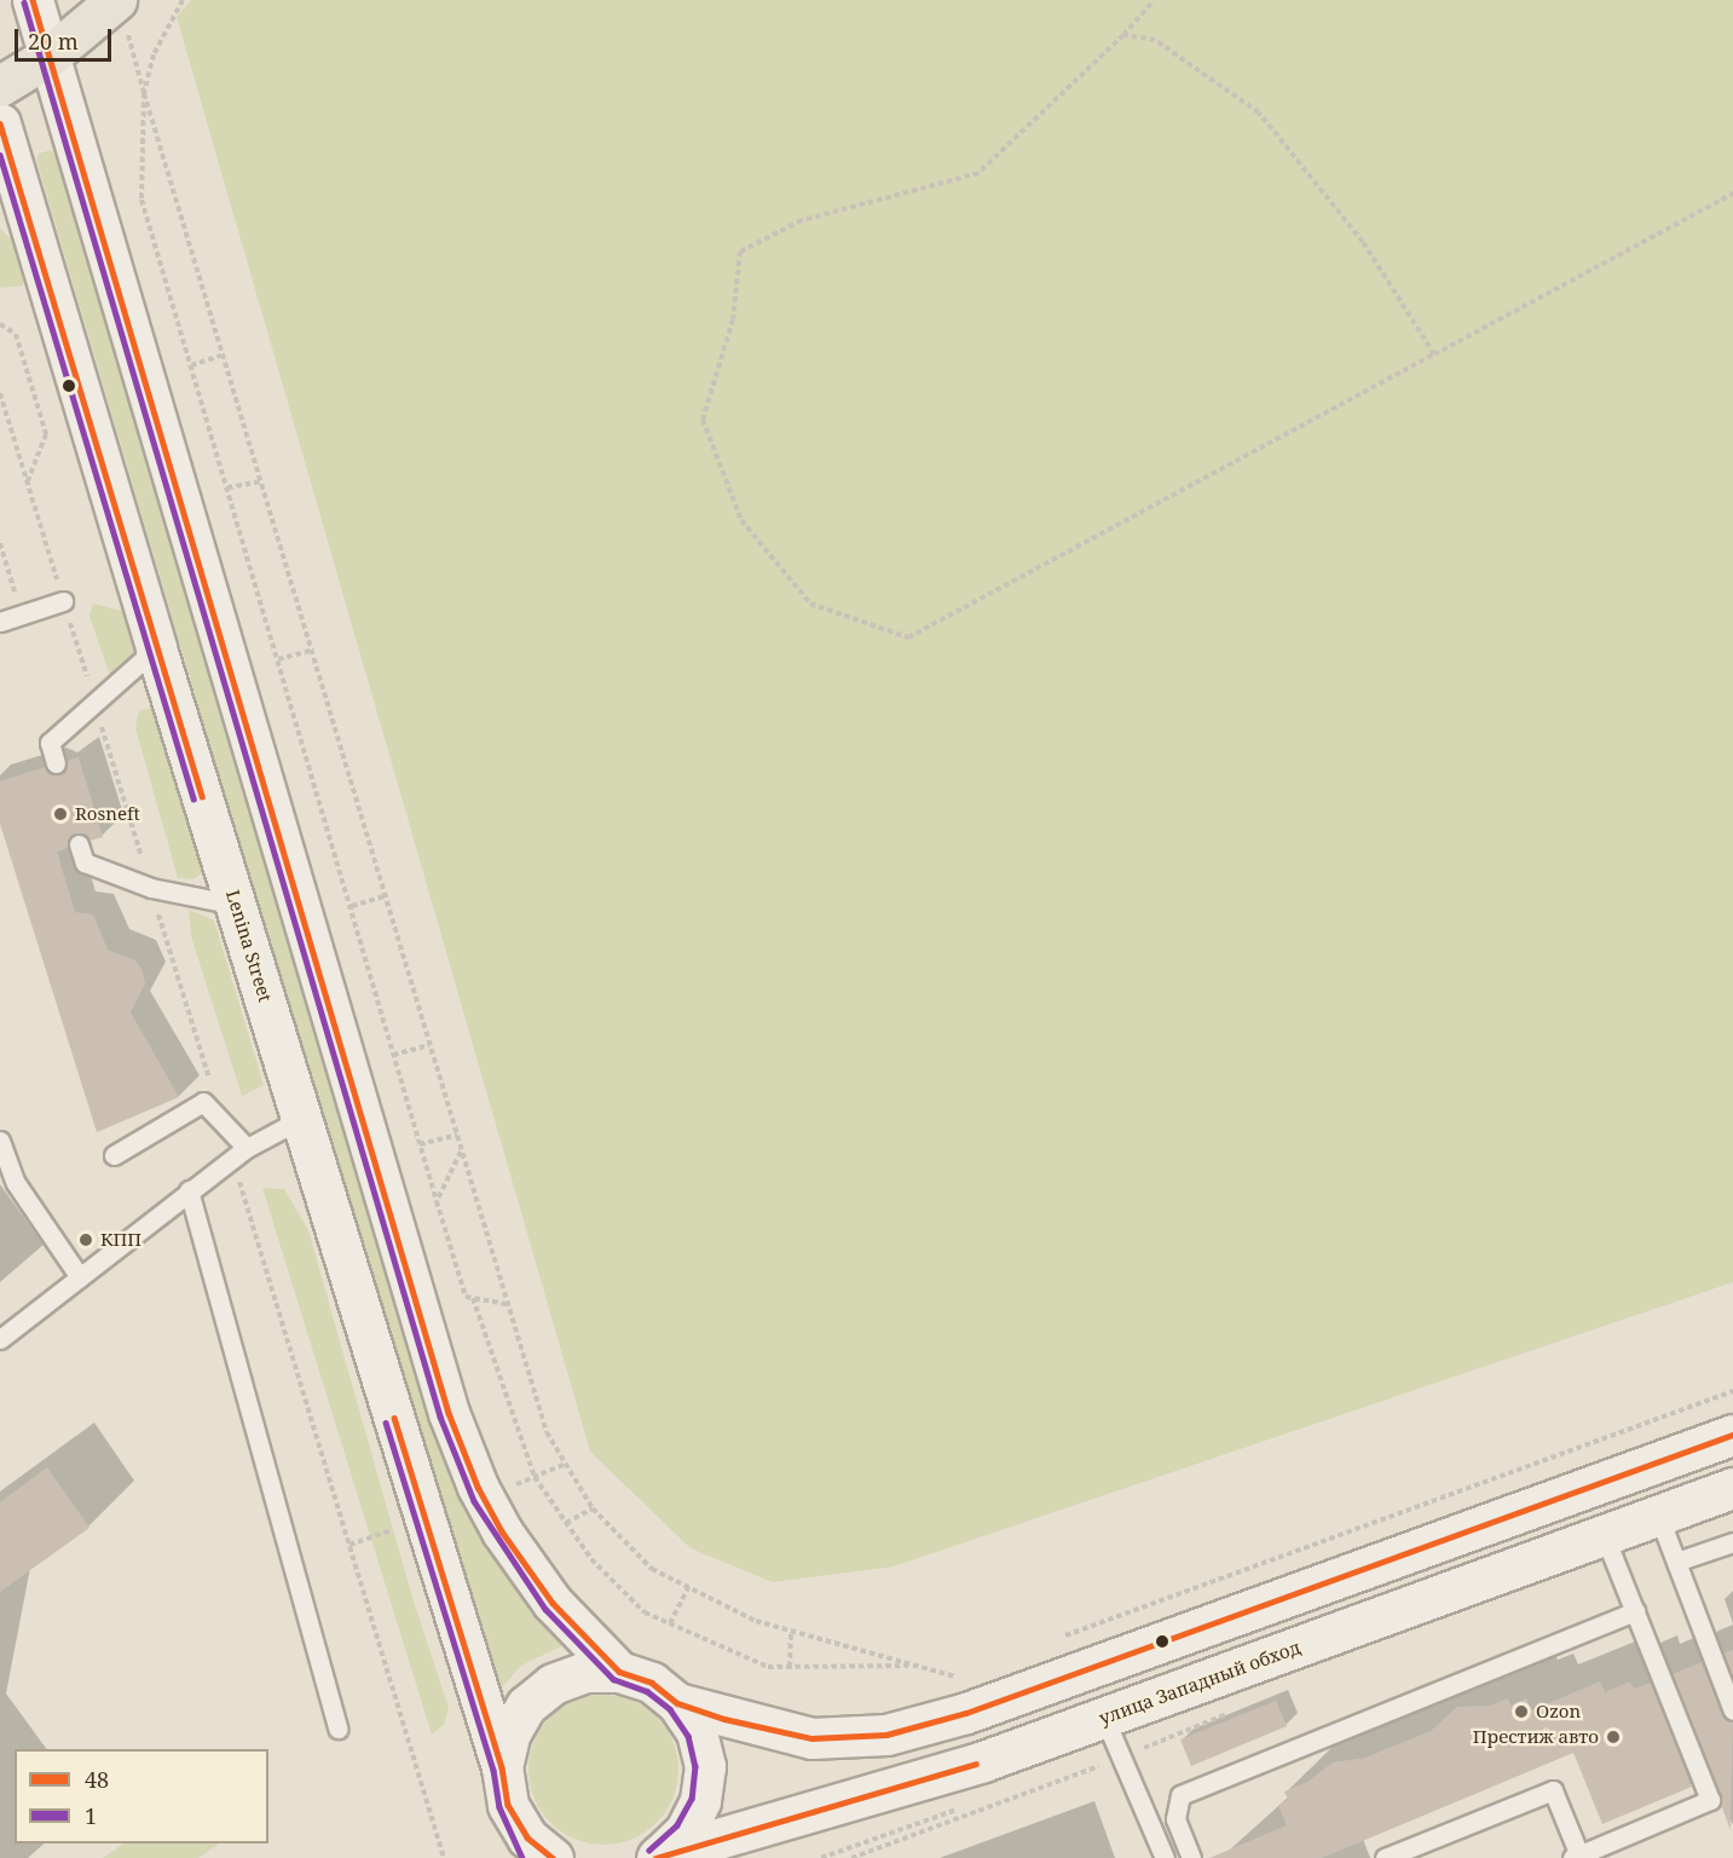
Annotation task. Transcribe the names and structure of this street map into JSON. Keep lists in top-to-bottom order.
{
  "streets": {
    "main road": ["Lenina Street", "улица Западный обход"]
  },
  "places": [
    "Rosneft",
    "КПП",
    "Ozon",
    "Престиж авто"
  ],
  "lines": ["transit line 48", "transit line 1"],
  "legend": ["48", "1"],
  "scale_bar": "20 m"
}
